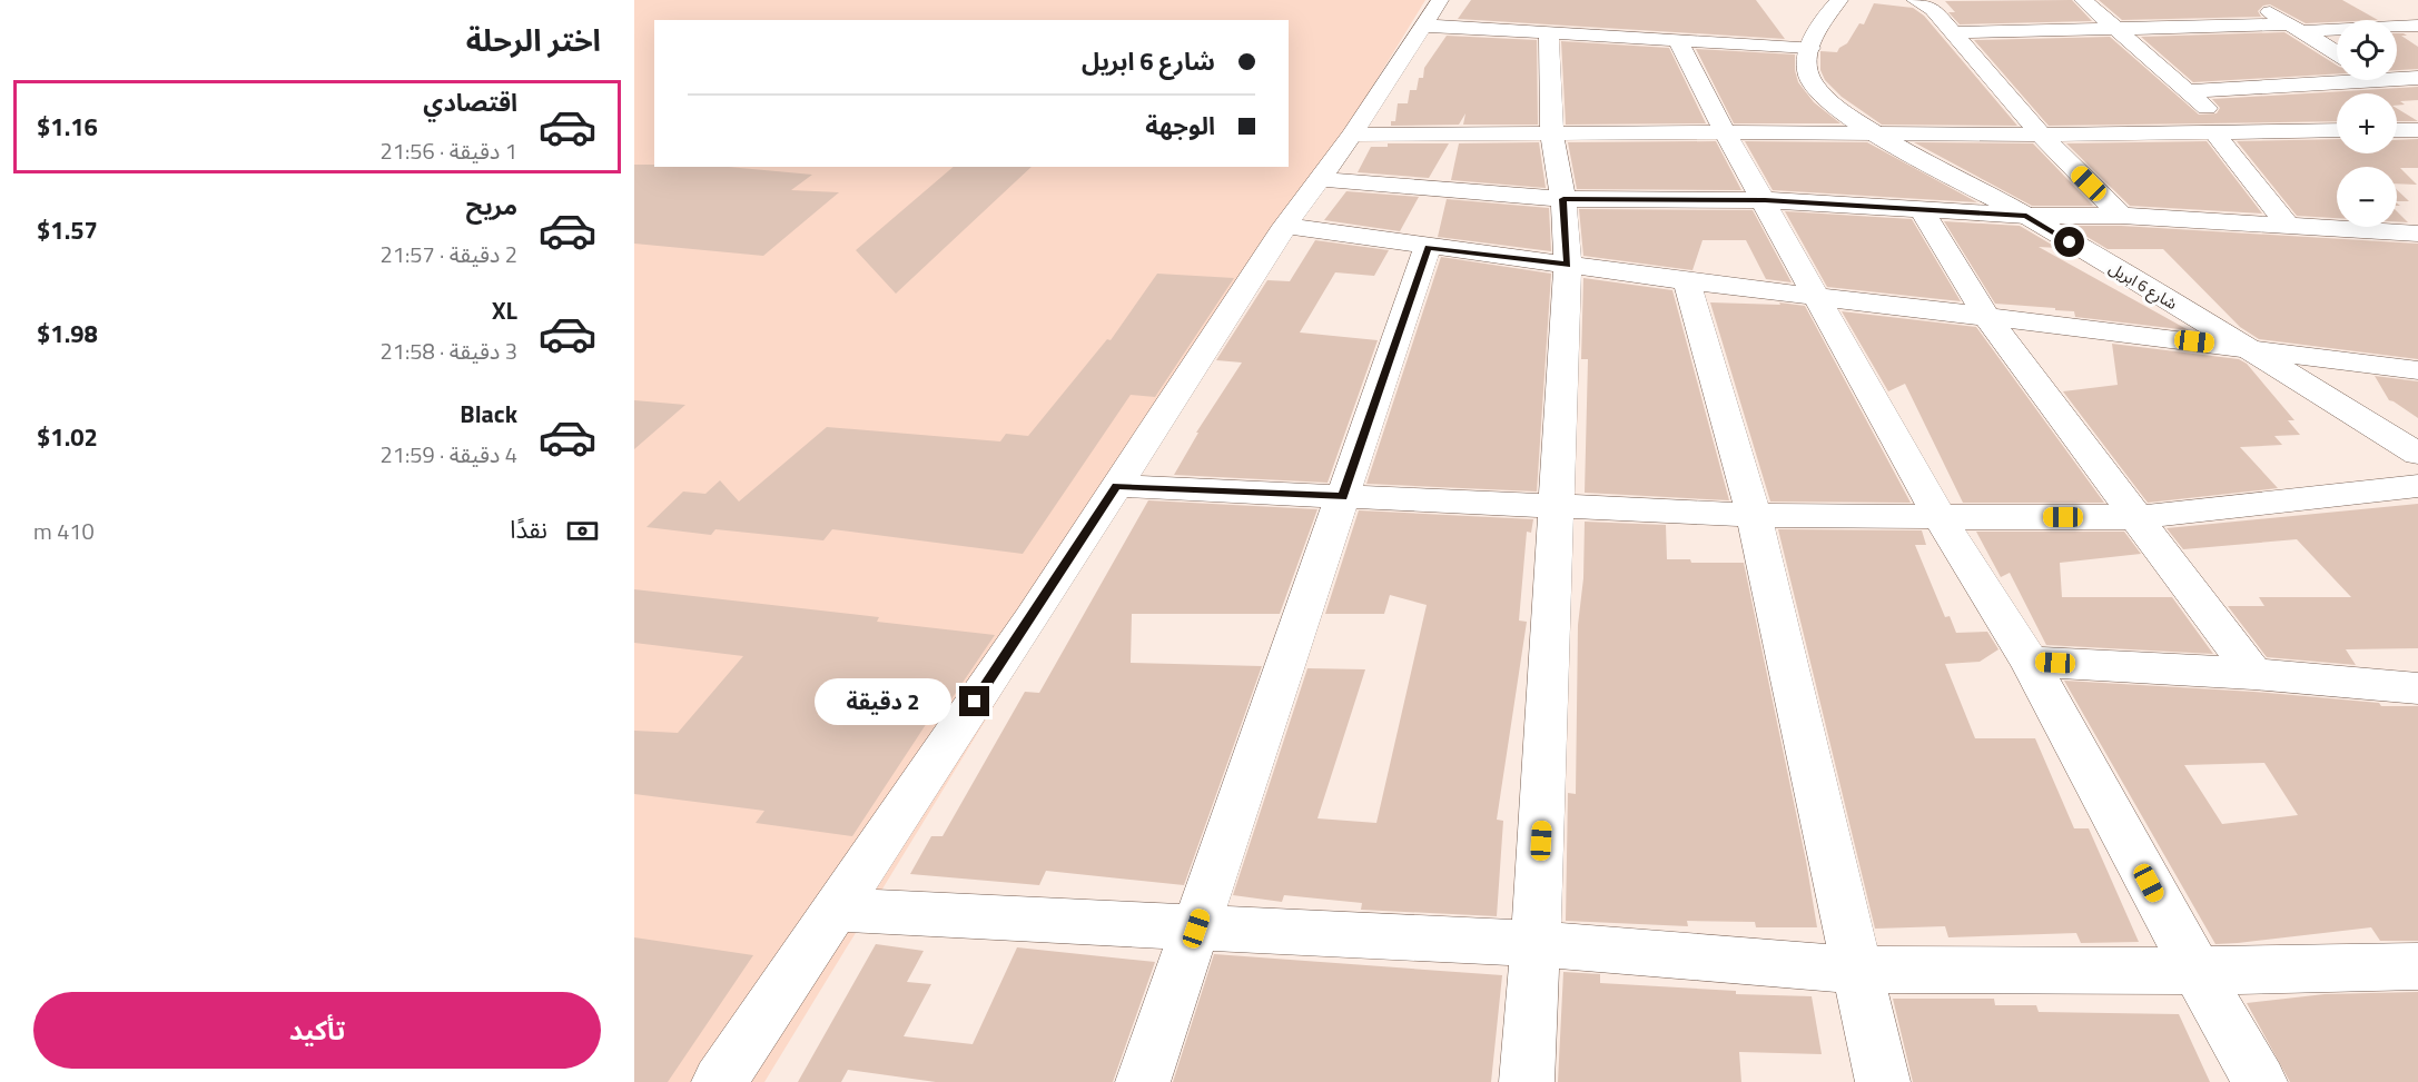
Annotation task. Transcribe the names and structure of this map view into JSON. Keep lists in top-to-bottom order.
{
  "streets": {
    "street": ["شارع 6 ابريل"]
  },
  "page": {
    "heading": "اختر الرحلة",
    "map_buttons": ["+", "−"],
    "banner": ["شارع 6 ابريل", "الوجهة"],
    "list": [
      {
        "name": "اقتصادي",
        "note": "1 دقيقة · 21:56",
        "value": "$1.16"
      },
      {
        "name": "مريح",
        "note": "2 دقيقة · 21:57",
        "value": "$1.57"
      },
      {
        "name": "XL",
        "note": "3 دقيقة · 21:58",
        "value": "$1.98"
      },
      {
        "name": "Black",
        "note": "4 دقيقة · 21:59",
        "value": "$1.02"
      }
    ],
    "pay": ["نقدًا", "410 m"],
    "bubble": "2 دقيقة",
    "buttons": "تأكيد"
  }
}
